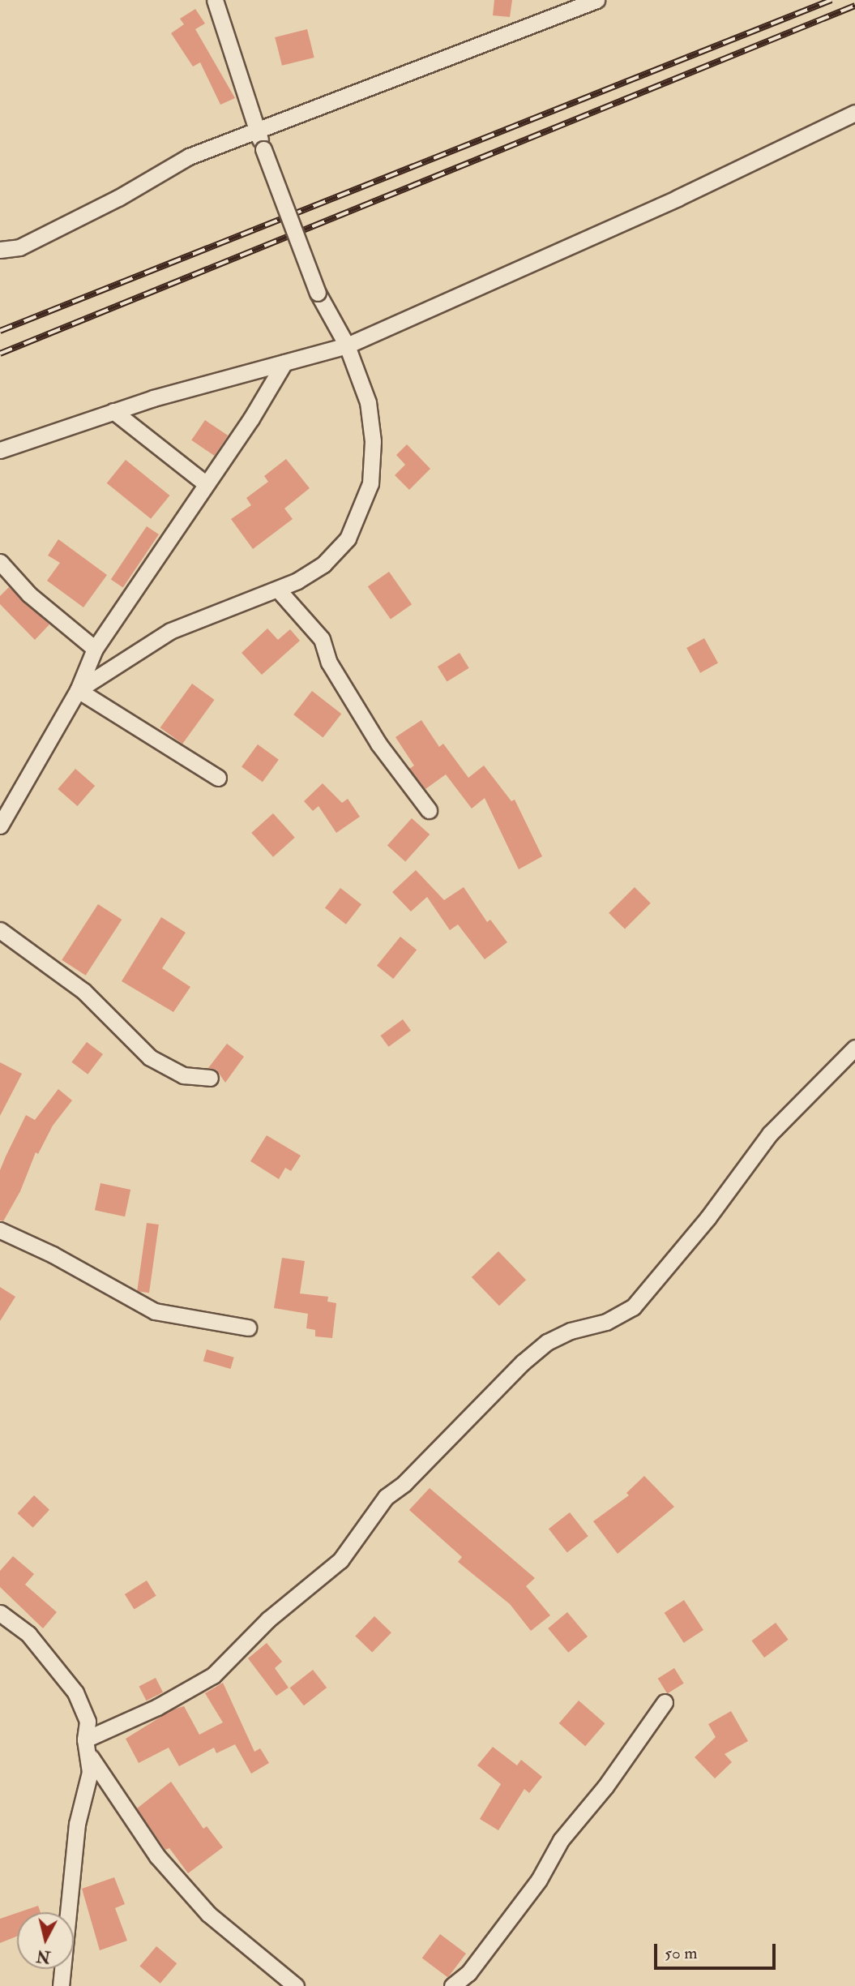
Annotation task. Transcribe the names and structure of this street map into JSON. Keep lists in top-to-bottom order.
{
  "scale_bar": "50 m",
  "north": "bottom"
}
